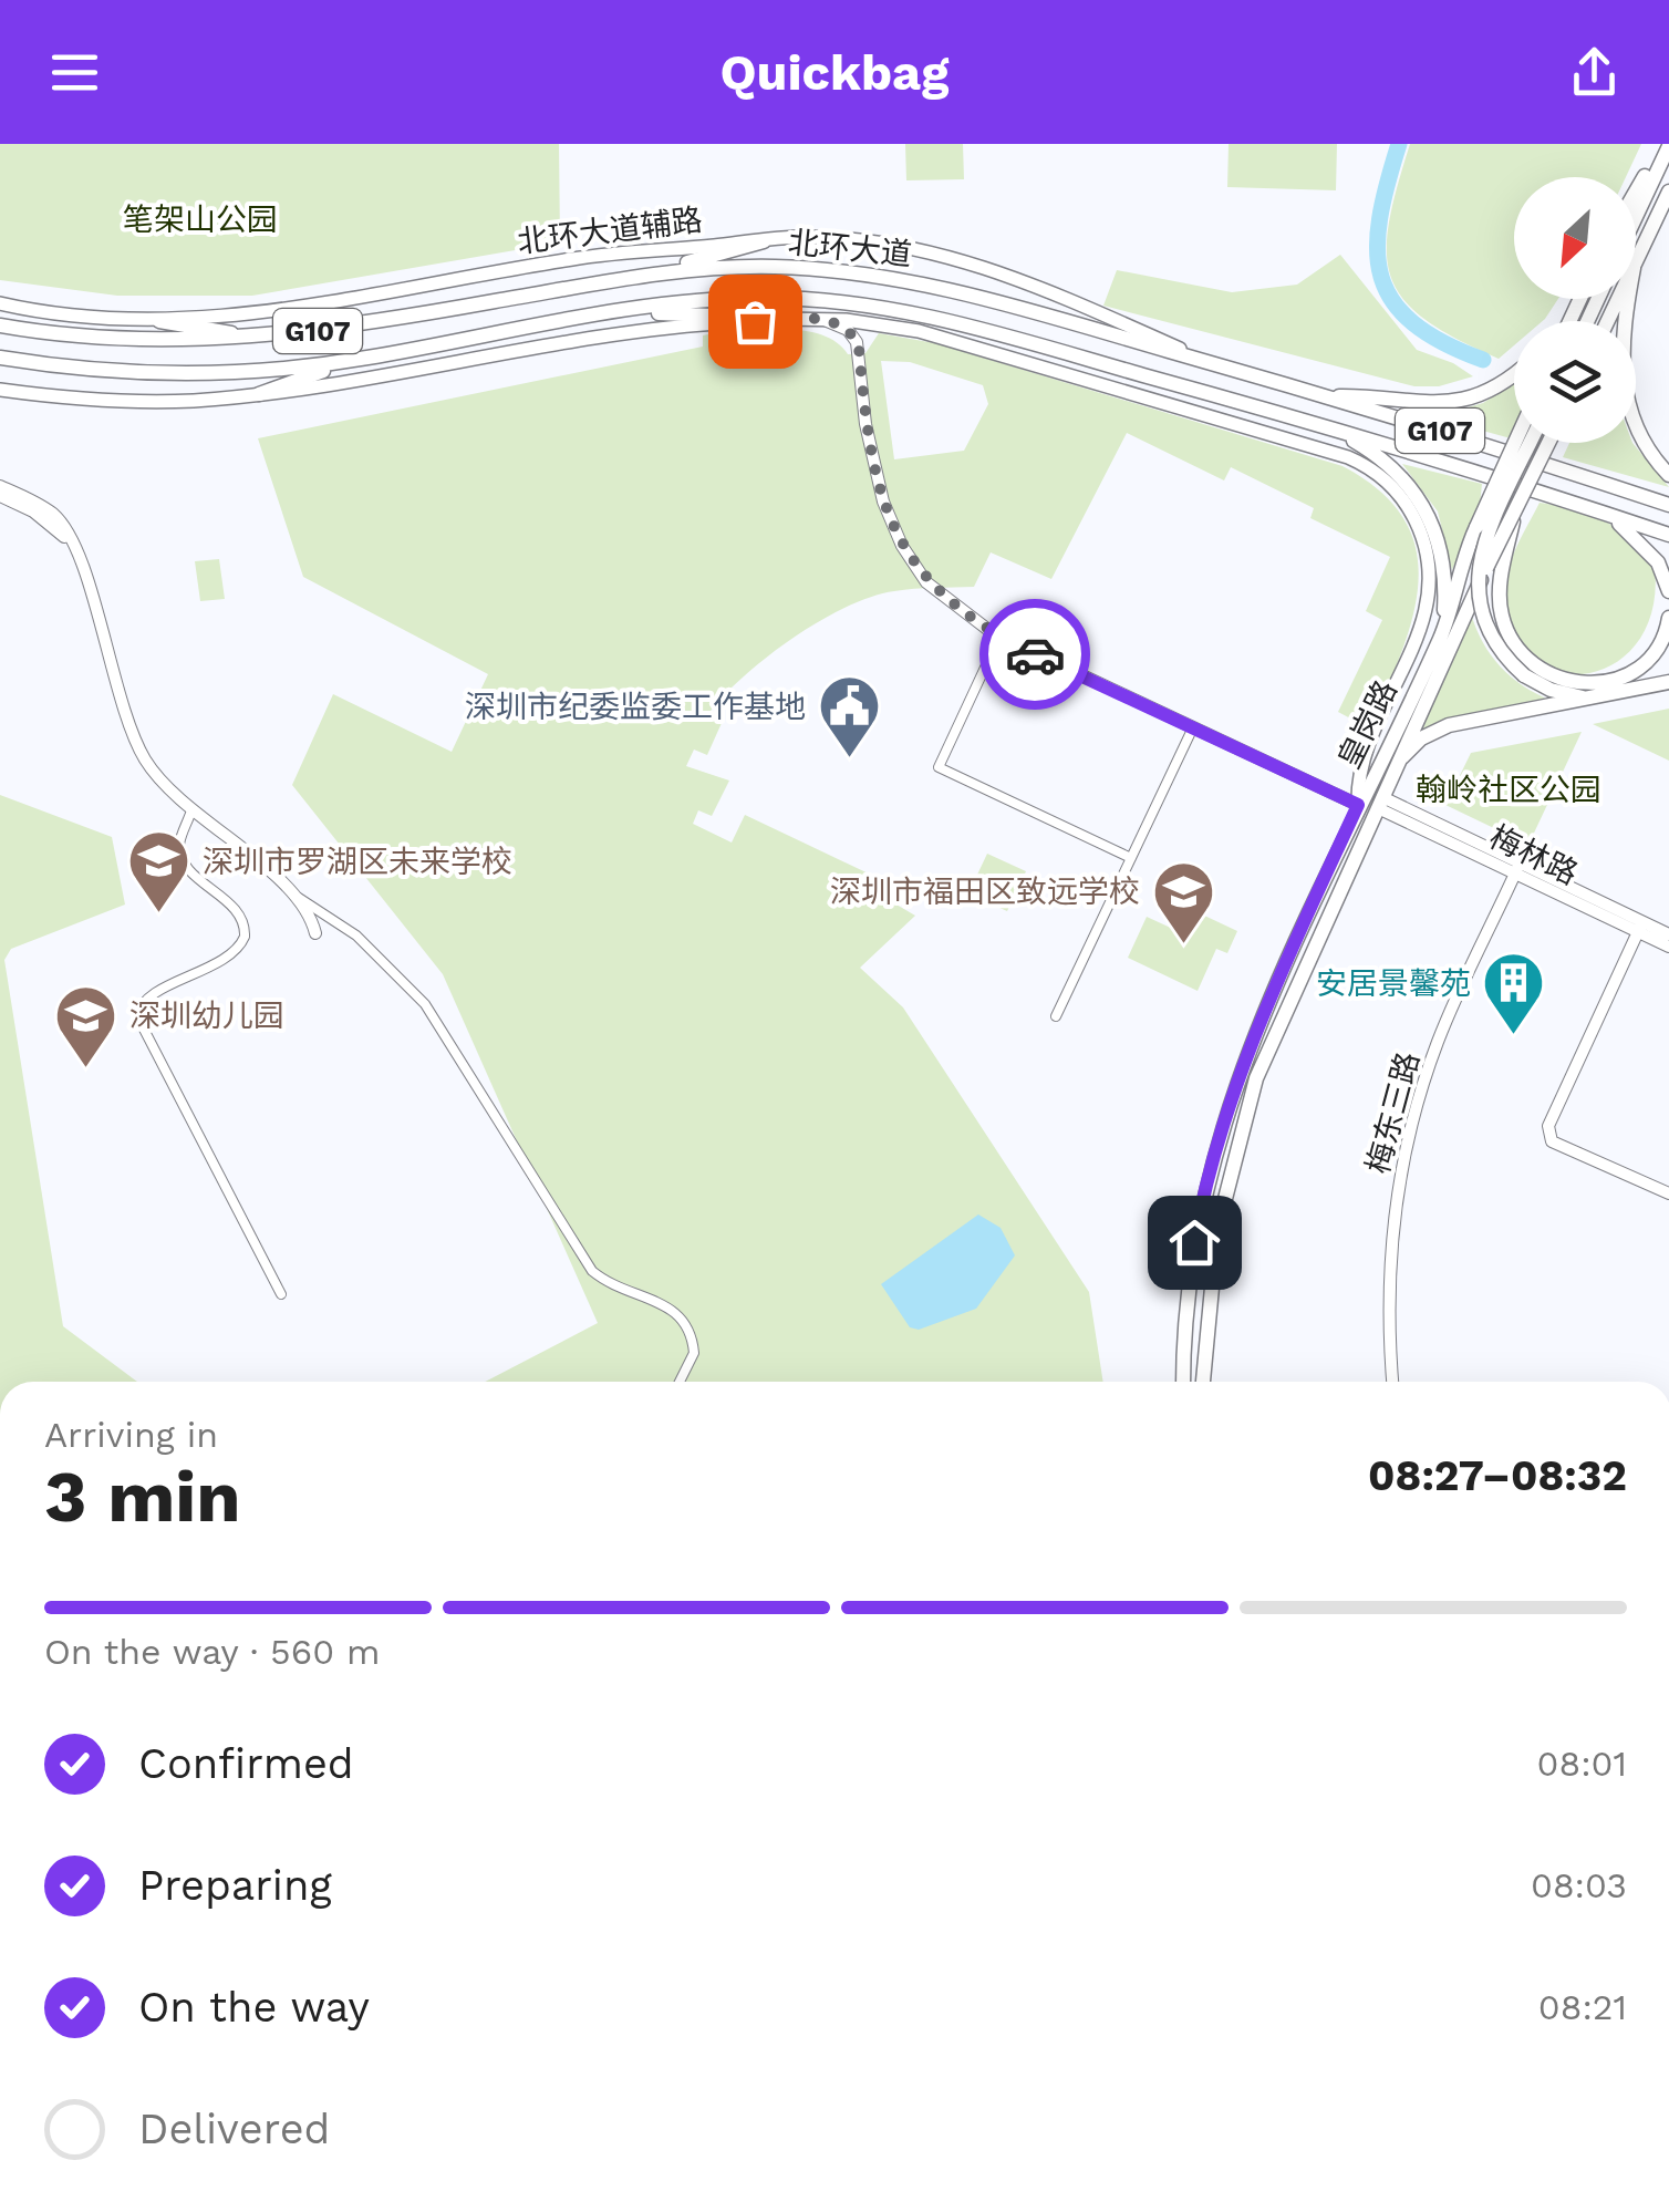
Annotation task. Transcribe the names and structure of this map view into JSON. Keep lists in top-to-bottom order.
{
  "streets": {
    "highway": ["北环大道", "G107", "皇岗路"],
    "main road": ["北环大道辅路"],
    "street": ["梅林路", "梅东三路"]
  },
  "crossings": [
    ["北环大道辅路", "北环大道"],
    ["皇岗路", "梅林路"],
    ["梅林路", "梅东三路"]
  ],
  "parks": ["笔架山公园", "翰岭社区公园"],
  "places": {
    "public building": ["深圳市纪委监委工作基地"],
    "school or university": ["深圳市罗湖区未来学校", "深圳市福田区致远学校", "深圳幼儿园"],
    "building": ["安居景馨苑"]
  },
  "north": "bottom left",
  "page": {
    "header": "Quickbag",
    "heading": ["3 min", "Arriving in", "08:27–08:32"],
    "bar": "On the way · 560 m",
    "list": [
      ["Confirmed", "08:01"],
      ["Preparing", "08:03"],
      ["On the way", "08:21"],
      "Delivered"
    ]
  }
}
